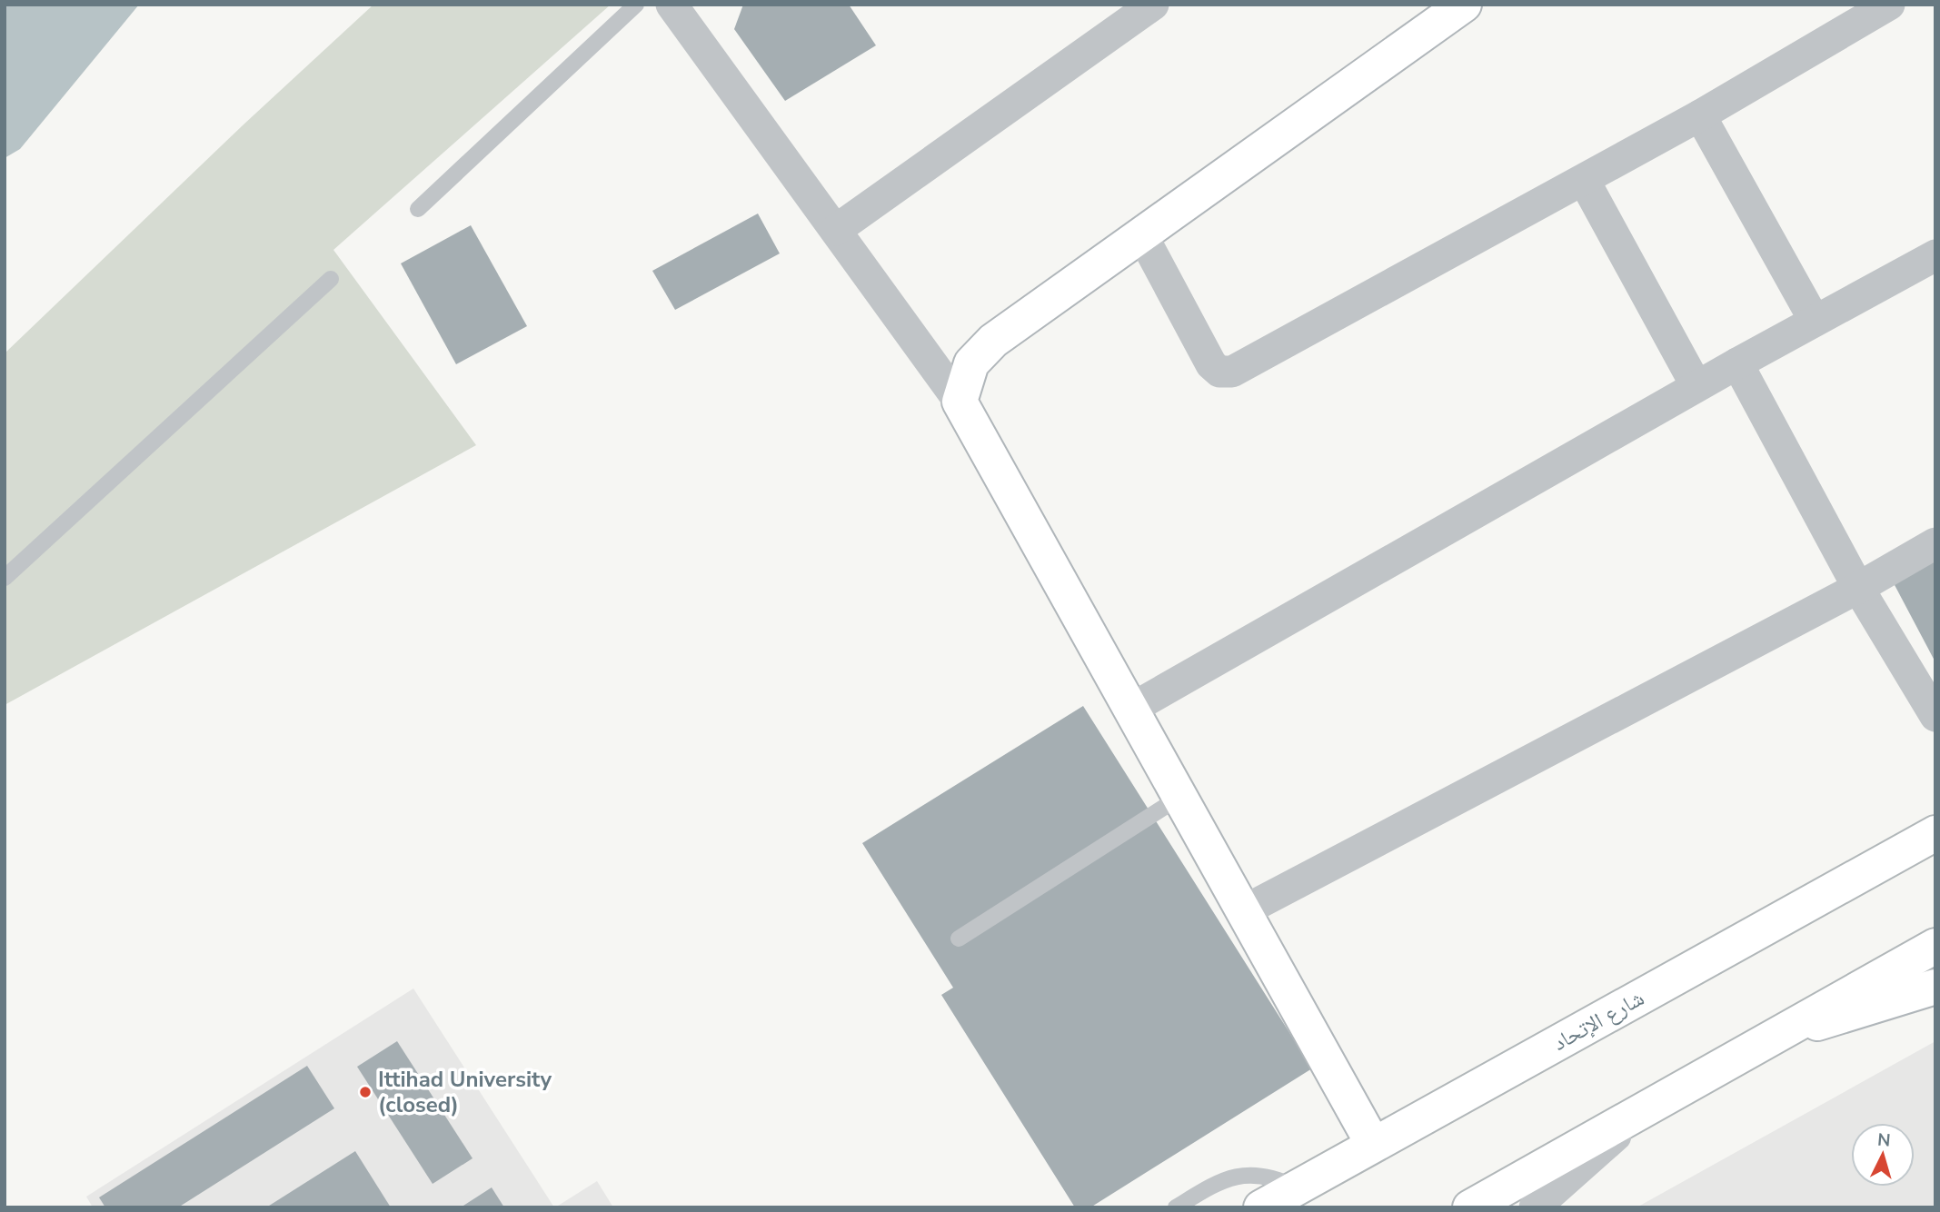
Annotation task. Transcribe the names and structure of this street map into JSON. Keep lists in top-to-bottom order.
{
  "streets": {
    "street": ["شارع الإتحاد"]
  },
  "places": ["Ittihad University (closed)"],
  "north": "top"
}
